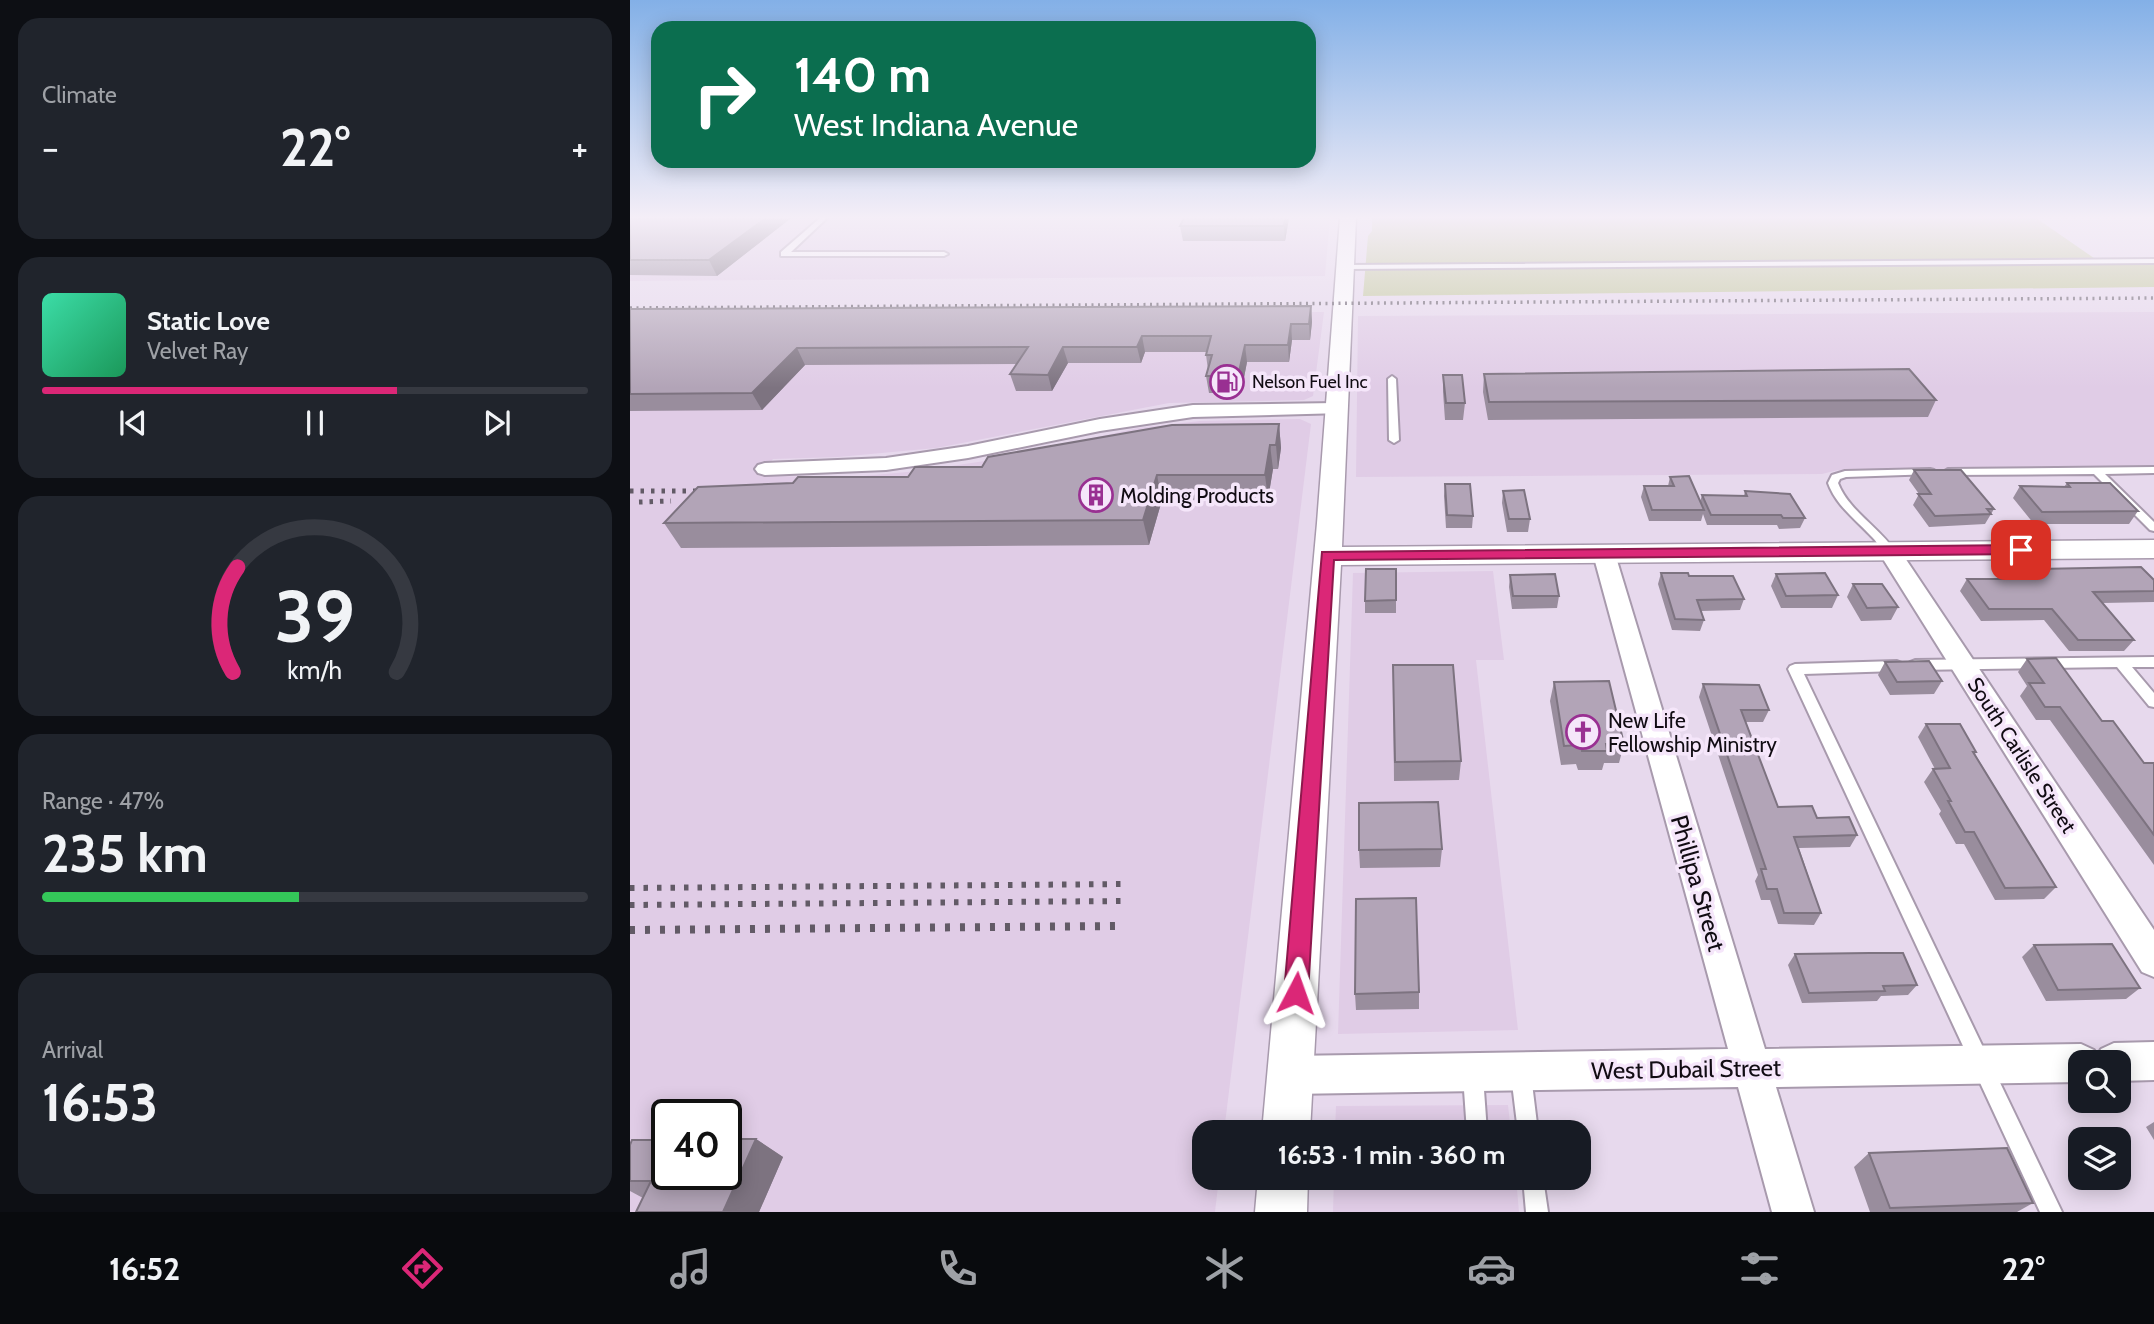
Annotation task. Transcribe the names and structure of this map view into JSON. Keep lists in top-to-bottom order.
{
  "streets": {
    "street": ["South Carlisle Street", "Phillipa Street", "West Dubail Street"]
  },
  "crossings": [
    ["Phillipa Street", "West Dubail Street"]
  ],
  "places": {
    "fuel station": ["Nelson Fuel Inc"],
    "building": ["Molding Products"],
    "church": ["New Life Fellowship Ministry"]
  },
  "page": {
    "tile": [
      "Climate",
      ["Range · 47%", "235 km"],
      ["Arrival", "16:53"]
    ],
    "turn": ["140 m", "West Indiana Avenue"],
    "heat": ["−", "22°", "+"],
    "song": ["Static Love", "Velvet Ray"],
    "limit": "40",
    "trip": "16:53 · 1 min · 360 m",
    "tabs": ["16:52", "22°"],
    "gauge": ["39", "km/h"]
  }
}
